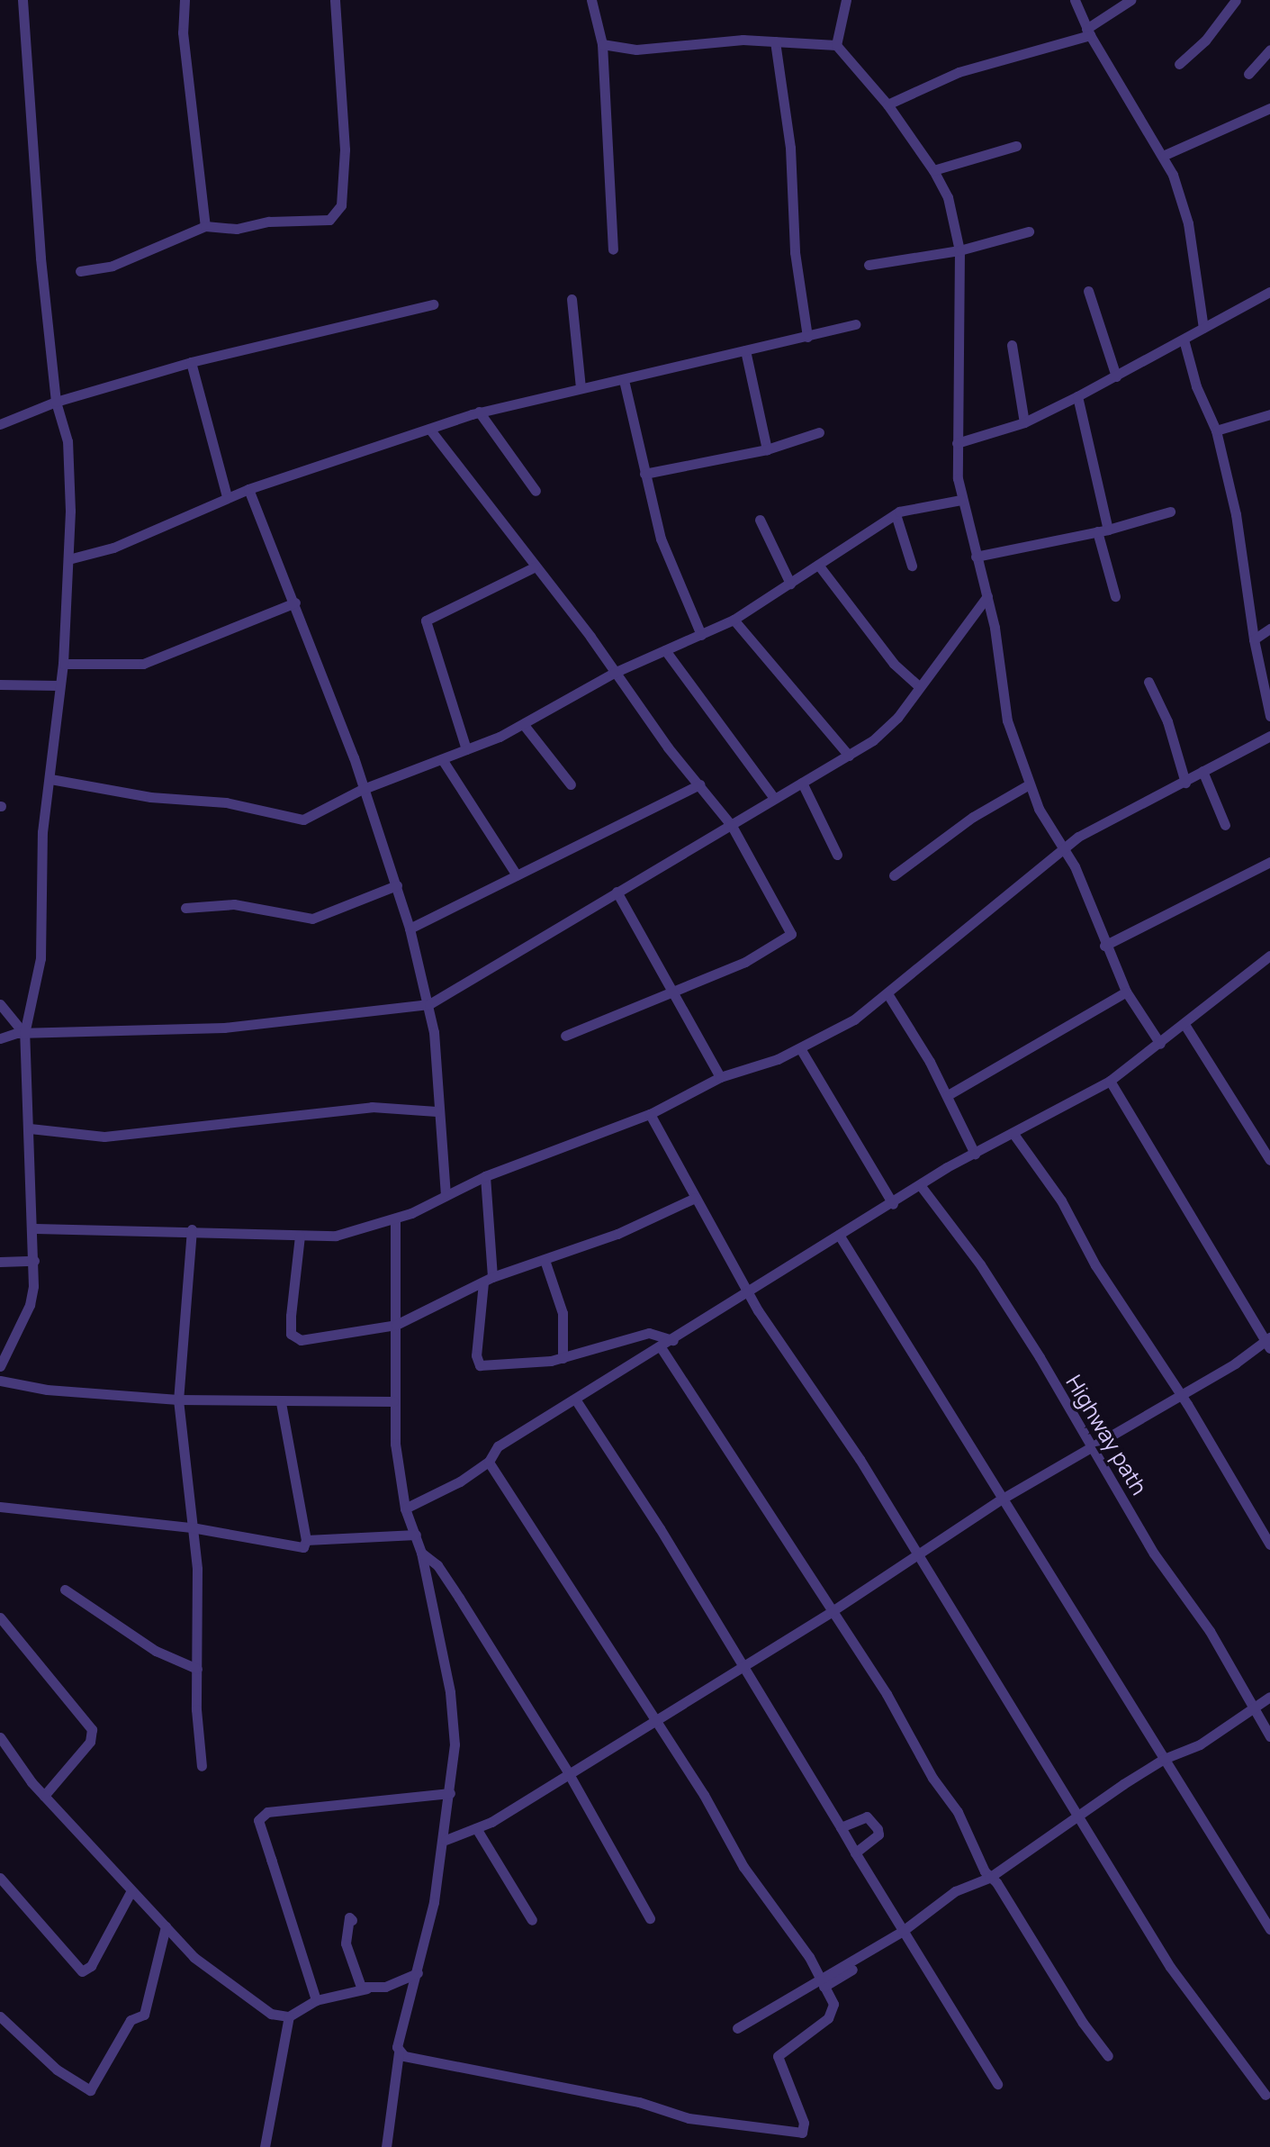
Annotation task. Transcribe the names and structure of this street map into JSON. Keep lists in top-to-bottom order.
{
  "streets": {
    "street": ["Highway path"]
  }
}
